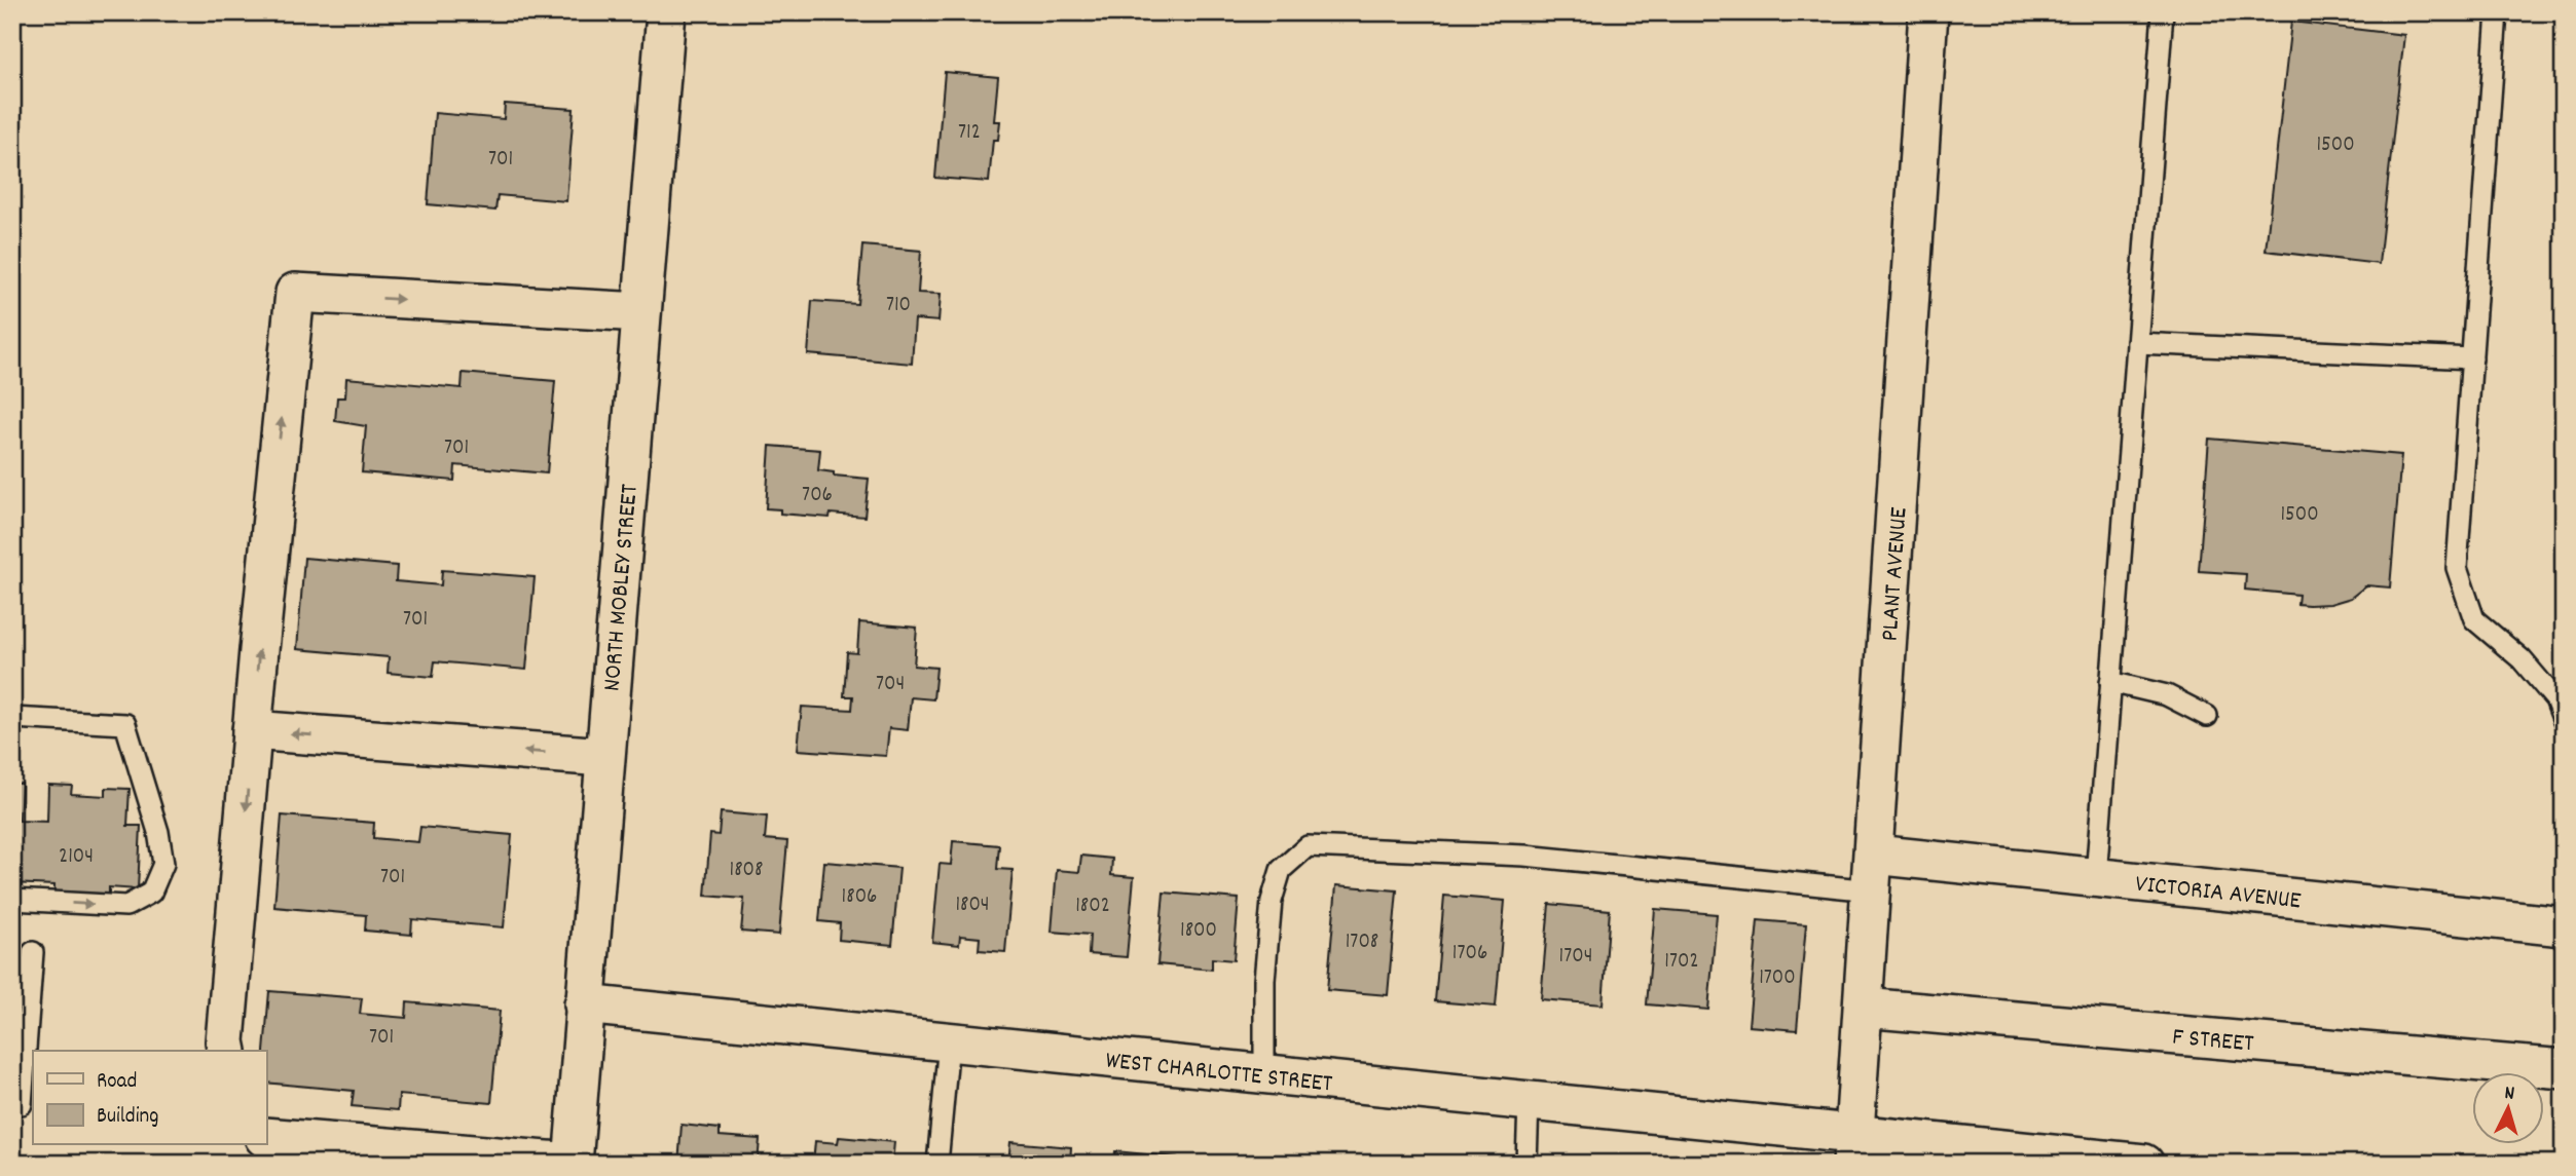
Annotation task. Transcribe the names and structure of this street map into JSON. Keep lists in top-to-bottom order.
{
  "streets": {
    "street": [
      "PLANT AVENUE",
      "NORTH MOBLEY STREET",
      "VICTORIA AVENUE",
      "F STREET",
      "WEST CHARLOTTE STREET"
    ]
  },
  "crossings": [
    ["PLANT AVENUE", "VICTORIA AVENUE"],
    ["PLANT AVENUE", "F STREET"],
    ["PLANT AVENUE", "WEST CHARLOTTE STREET"],
    ["NORTH MOBLEY STREET", "WEST CHARLOTTE STREET"]
  ],
  "house_numbers": [
    "712",
    "1500",
    "701",
    "710",
    "701",
    "706",
    "1500",
    "701",
    "704",
    "2104",
    "1808",
    "701",
    "1806",
    "1804",
    "1802",
    "1800",
    "1708",
    "1706",
    "1704",
    "1702",
    "1700",
    "701"
  ],
  "legend": ["Road", "Building"],
  "north": "top"
}
